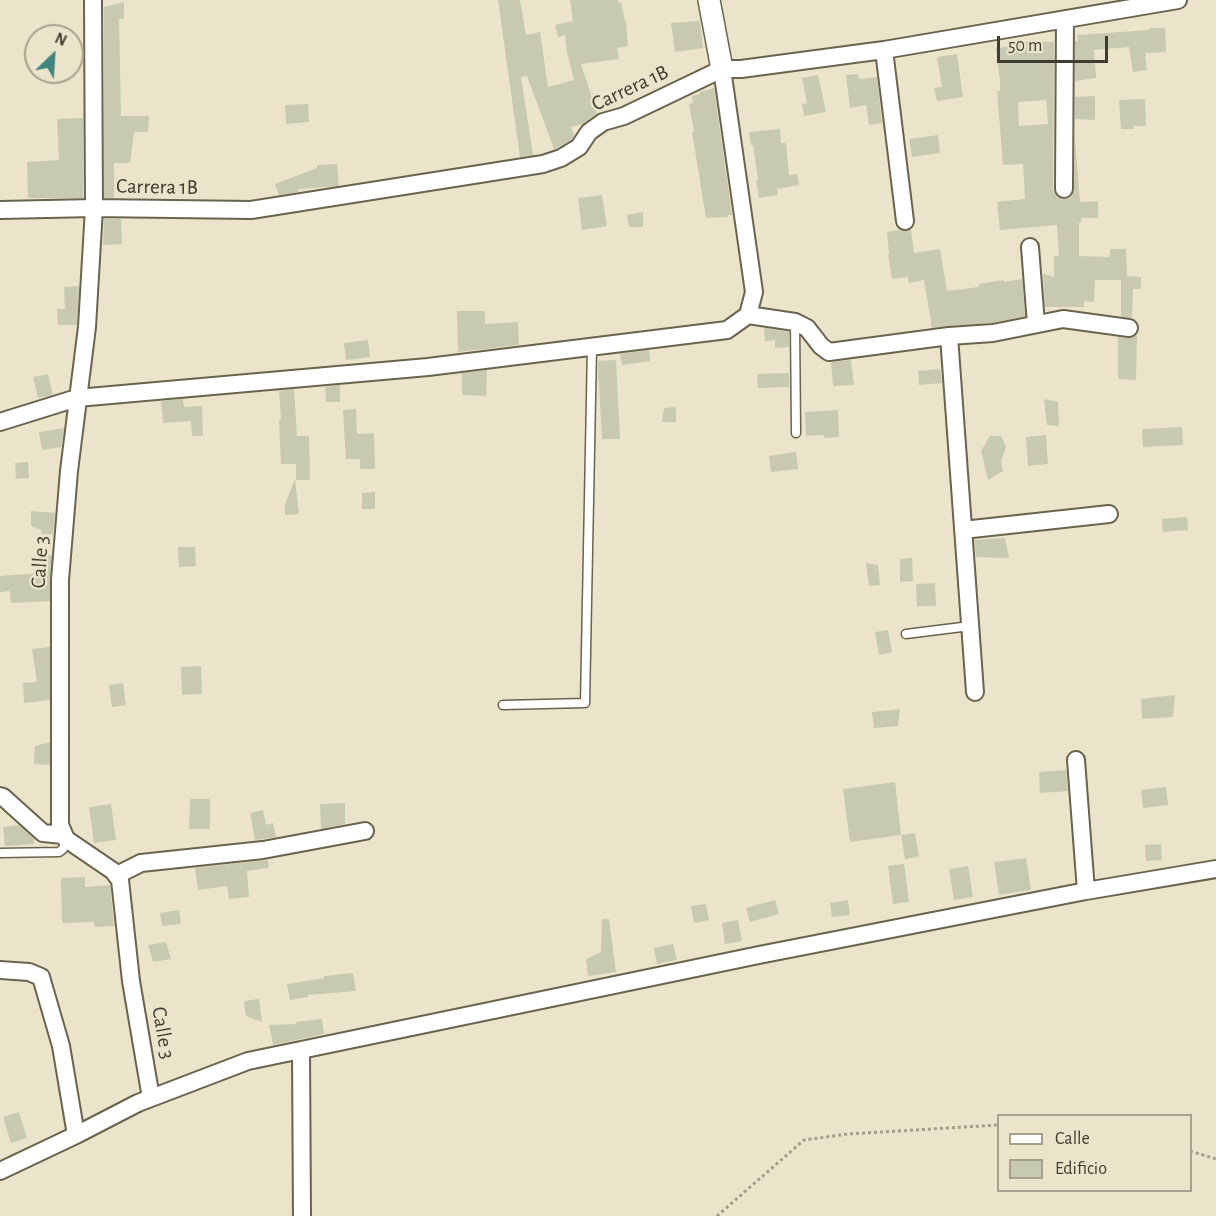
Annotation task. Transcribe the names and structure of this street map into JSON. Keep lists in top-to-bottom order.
{
  "streets": {
    "street": ["Carrera 1B", "Calle 3"]
  },
  "crossings": [
    ["Carrera 1B", "Calle 3"]
  ],
  "legend": ["Calle", "Edificio"],
  "scale_bar": "50 m",
  "north": "top right"
}
